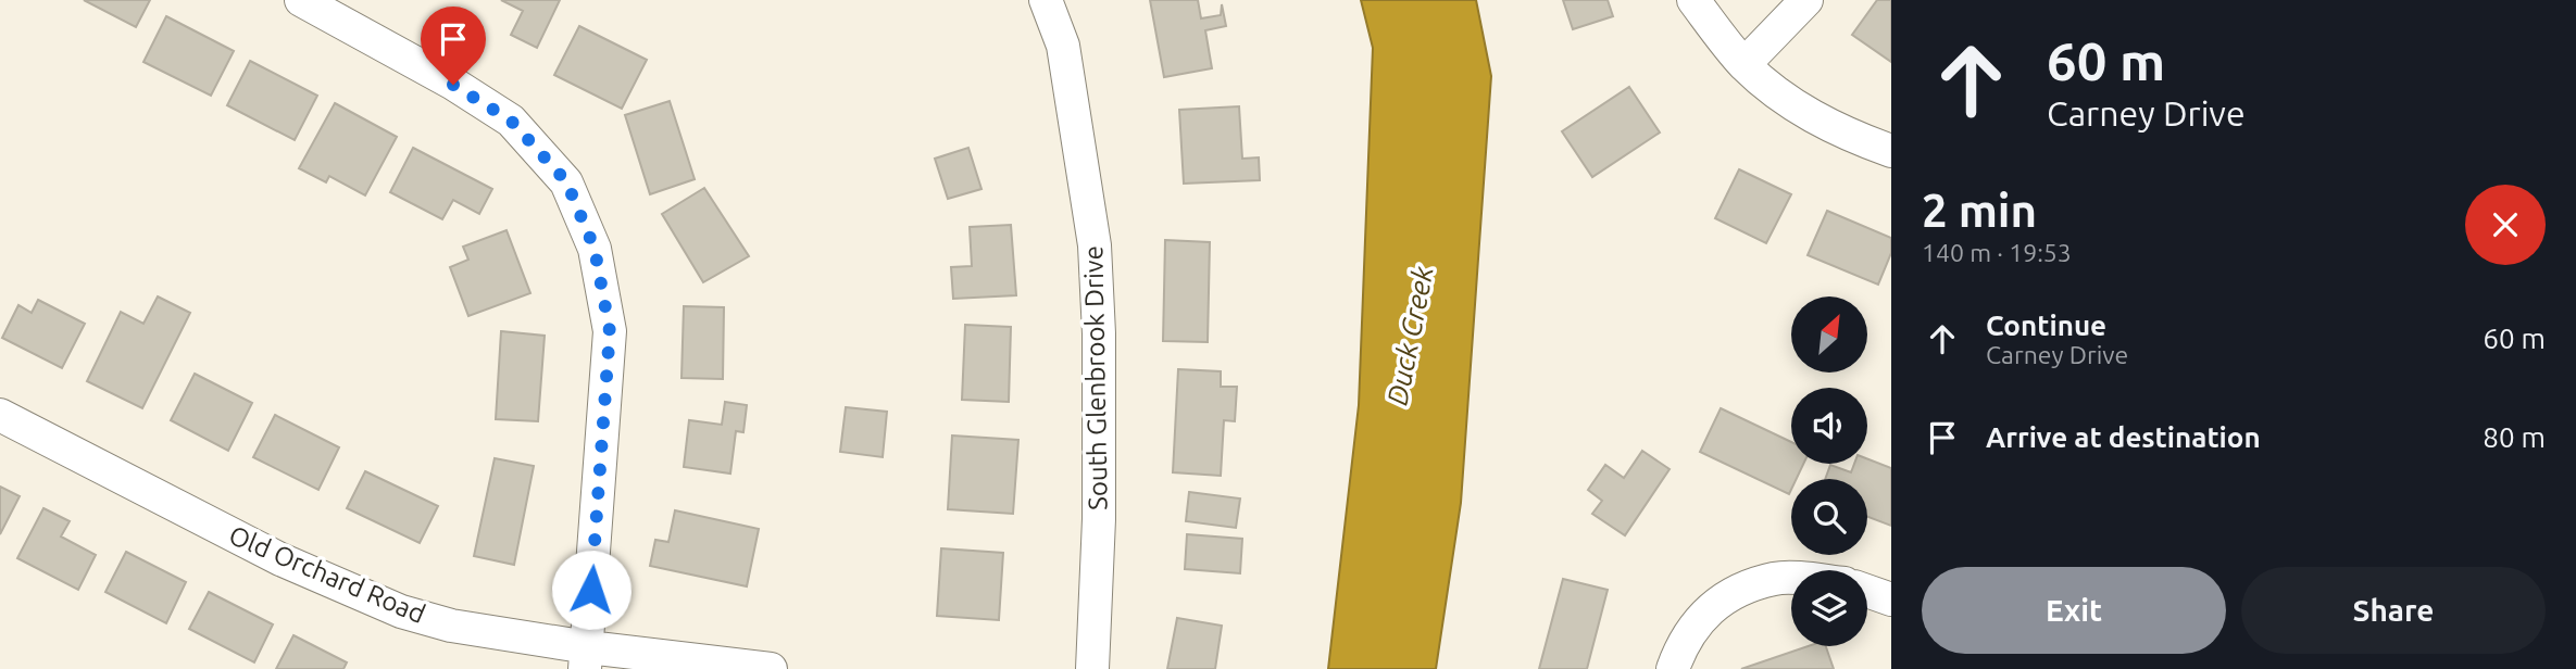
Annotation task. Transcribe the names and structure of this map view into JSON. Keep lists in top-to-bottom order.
{
  "streets": {
    "street": ["South Glenbrook Drive", "Old Orchard Road"]
  },
  "water": ["Duck Creek"],
  "north": "top right",
  "page": {
    "turn": ["60 m", "Carney Drive"],
    "heading": ["2 min", "140 m · 19:53"],
    "list": [
      {
        "name": "Continue",
        "note": "Carney Drive",
        "value": "60 m"
      },
      {
        "name": "Arrive at destination",
        "value": "80 m"
      }
    ],
    "buttons": ["Exit", "Share"]
  }
}
